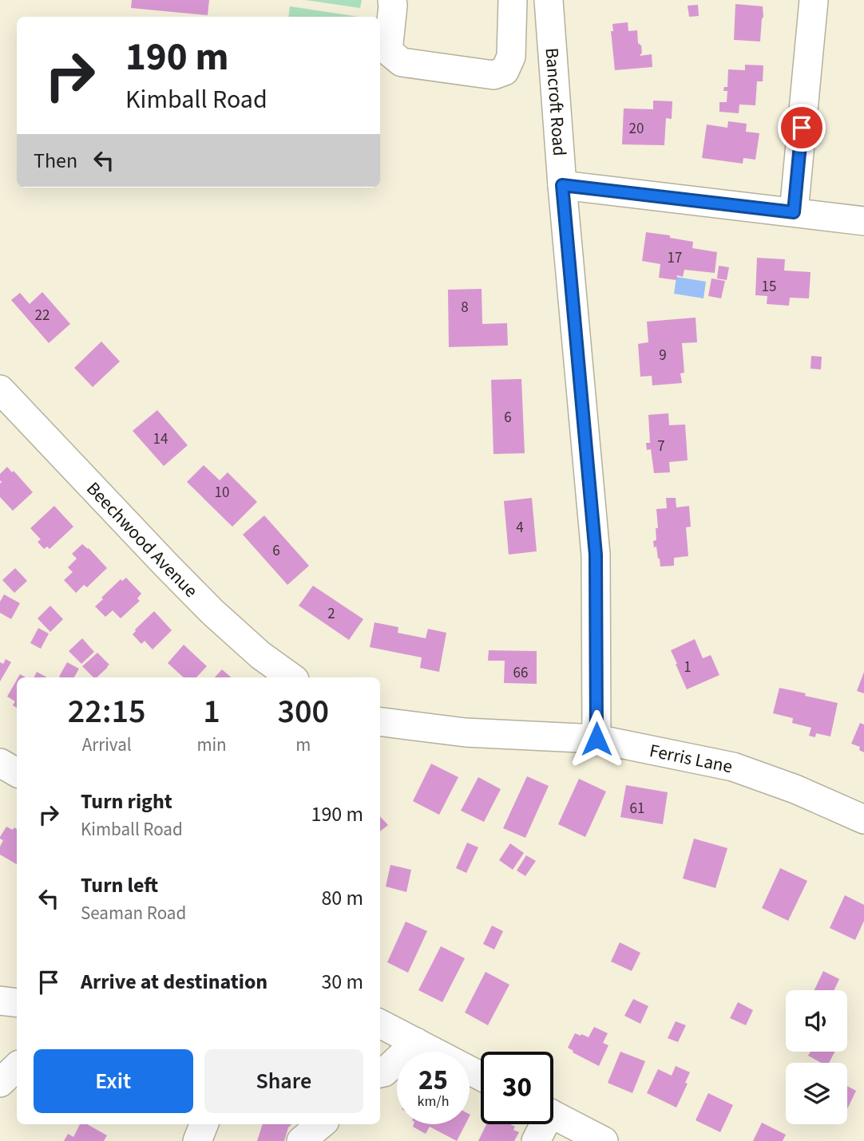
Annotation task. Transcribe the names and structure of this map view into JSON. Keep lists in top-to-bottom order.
{
  "streets": {
    "street": ["Bancroft Road", "Beechwood Avenue", "Ferris Lane"]
  },
  "crossings": [
    ["Bancroft Road", "Ferris Lane"]
  ],
  "house_numbers": [
    "20",
    "17",
    "15",
    "8",
    "22",
    "9",
    "6",
    "14",
    "7",
    "10",
    "4",
    "6",
    "2",
    "1",
    "66",
    "61"
  ],
  "page": {
    "turn": ["190 m", "Kimball Road"],
    "then": "Then",
    "eta": [
      "22:15",
      "Arrival",
      "1",
      "min",
      "300",
      "m"
    ],
    "list": [
      {
        "name": "Turn right",
        "note": "Kimball Road",
        "value": "190 m"
      },
      {
        "name": "Turn left",
        "note": "Seaman Road",
        "value": "80 m"
      },
      {
        "name": "Arrive at destination",
        "value": "30 m"
      }
    ],
    "buttons": ["Exit", "Share"],
    "speed": "25 km/h",
    "limit": "30"
  }
}
